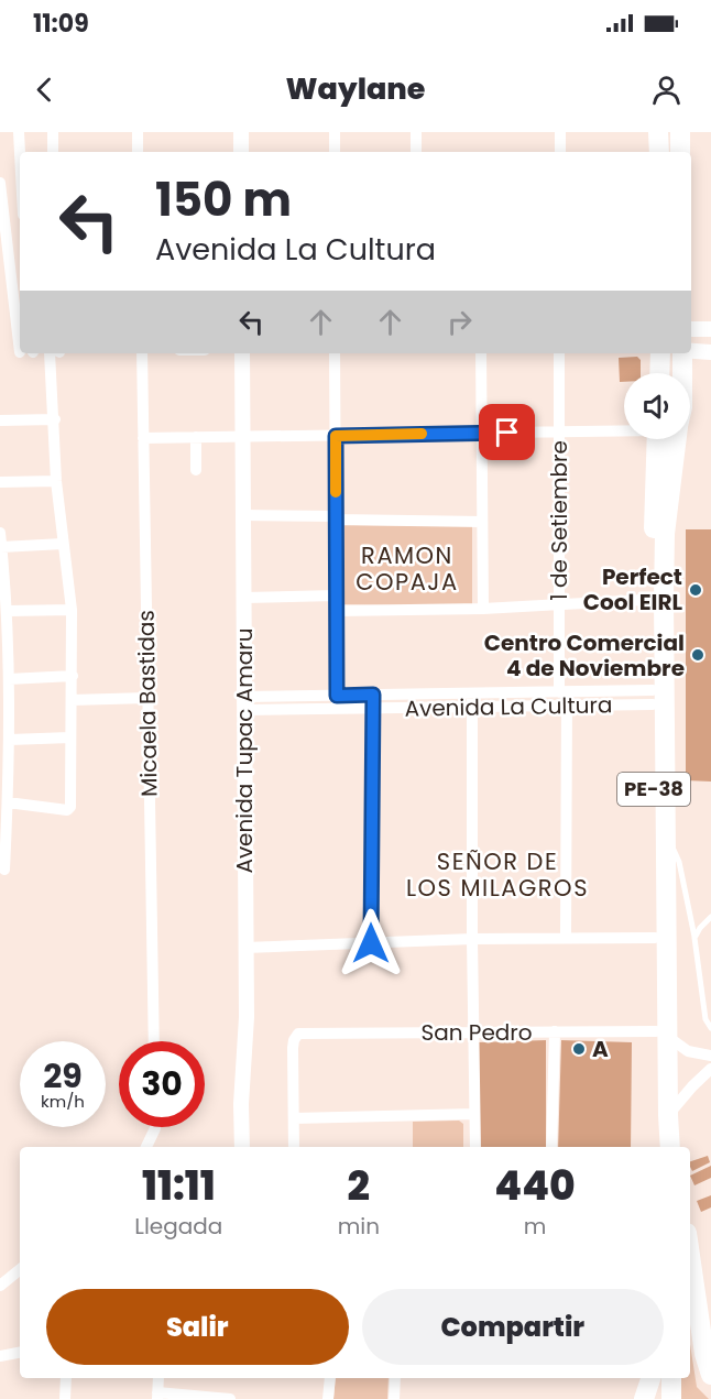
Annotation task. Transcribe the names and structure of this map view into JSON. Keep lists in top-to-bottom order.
{
  "streets": {
    "highway": ["PE-38"],
    "street": [
      "1 de Setiembre",
      "Micaela Bastidas",
      "Avenida La Cultura",
      "Avenida Tupac Amaru",
      "San Pedro"
    ]
  },
  "crossings": [
    ["1 de Setiembre", "Avenida La Cultura"],
    ["Avenida La Cultura", "Avenida Tupac Amaru"],
    ["Avenida La Cultura", "PE-38"],
    ["PE-38", "San Pedro"]
  ],
  "districts": ["RAMON COPAJA", "SEÑOR DE LOS MILAGROS"],
  "places": ["Perfect Cool EIRL", "Centro Comercial 4 de Noviembre", "A"],
  "page": {
    "status": "11:09",
    "header": "Waylane",
    "turn": ["150 m", "Avenida La Cultura"],
    "speed": "29 km/h",
    "limit": "30",
    "eta": [
      "11:11",
      "Llegada",
      "2",
      "min",
      "440",
      "m"
    ],
    "buttons": ["Salir", "Compartir"]
  }
}
